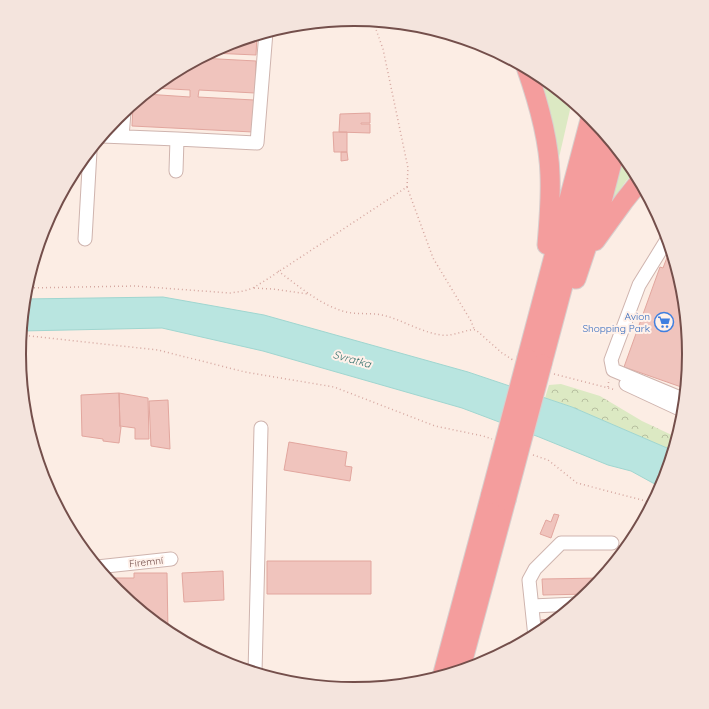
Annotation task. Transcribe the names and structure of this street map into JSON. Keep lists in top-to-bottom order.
{
  "streets": {
    "lane": ["Firemní"]
  },
  "water": ["Svratka"],
  "places": {
    "supermarket": ["Avion Shopping Park"]
  }
}
